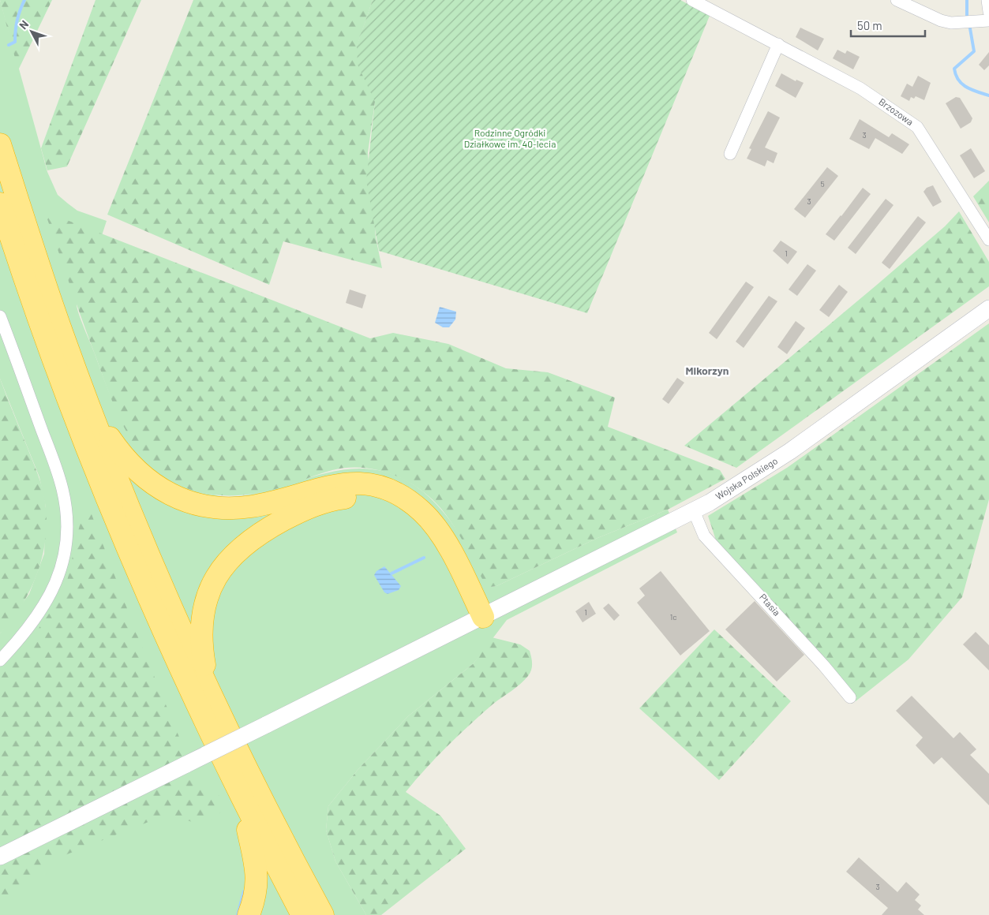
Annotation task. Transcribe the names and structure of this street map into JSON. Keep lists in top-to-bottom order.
{
  "streets": {
    "street": ["Brzozowa", "Wojska Polskiego", "Ptasia"]
  },
  "crossings": [
    ["Wojska Polskiego", "Ptasia"]
  ],
  "districts": ["Mikorzyn"],
  "parks": ["Rodzinne Ogródki Działkowe im. 40-lecia"],
  "house_numbers": [
    "3",
    "5",
    "3",
    "1",
    "1",
    "1c",
    "3"
  ],
  "scale_bar": "50 m",
  "north": "top left"
}
